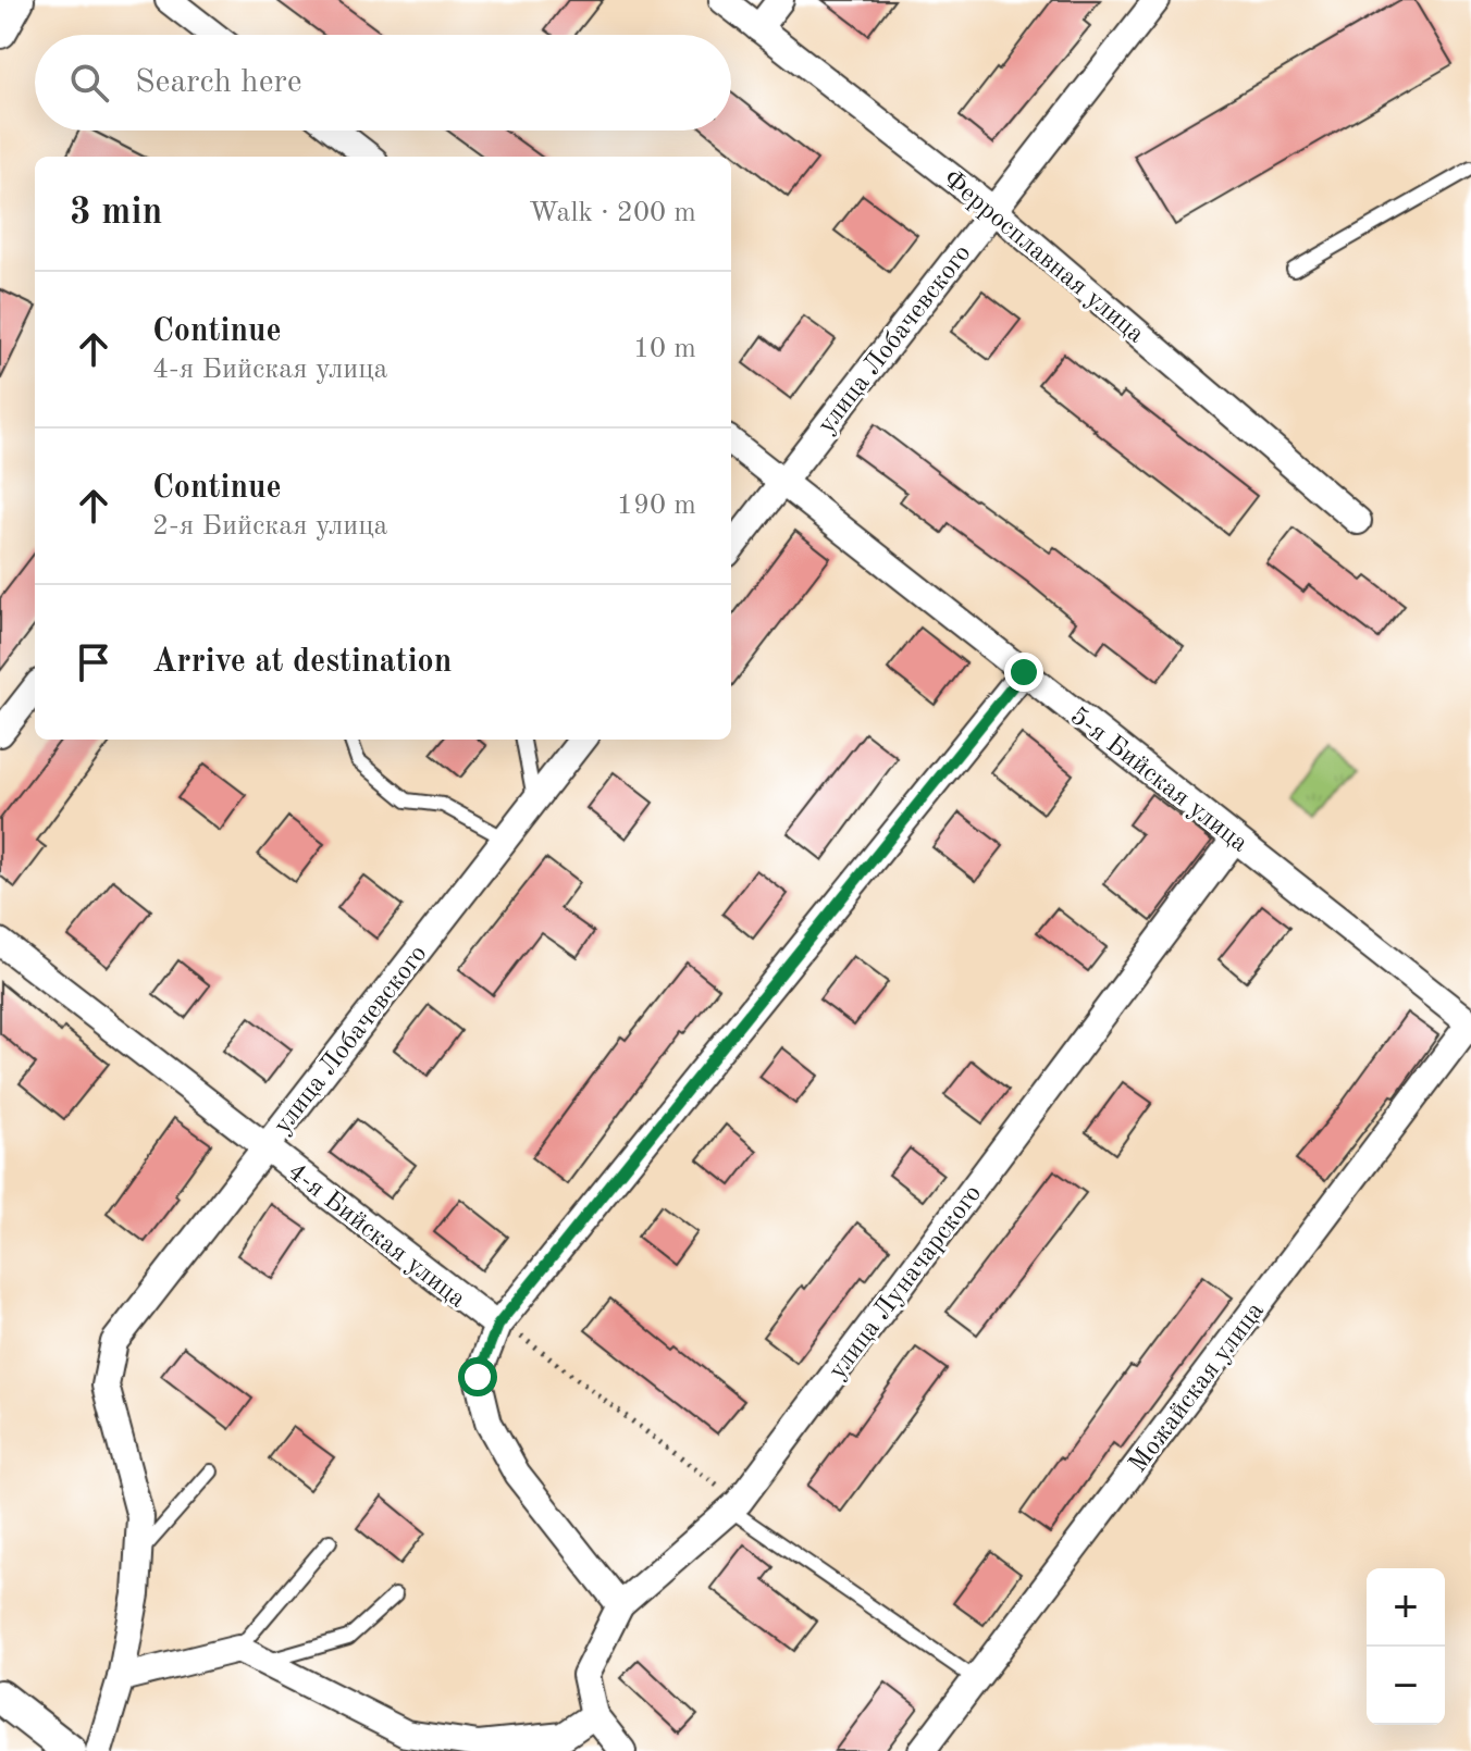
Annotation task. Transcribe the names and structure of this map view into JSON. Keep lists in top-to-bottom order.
{
  "streets": {
    "street": [
      "Ферросплавная улица",
      "улица Лобачевского",
      "5-я Бийская улица",
      "4-я Бийская улица",
      "улица Луначарского",
      "Можайская улица"
    ]
  },
  "crossings": [
    ["Ферросплавная улица", "улица Лобачевского"],
    ["улица Лобачевского", "5-я Бийская улица"],
    ["улица Лобачевского", "4-я Бийская улица"],
    ["5-я Бийская улица", "улица Луначарского"],
    ["5-я Бийская улица", "Можайская улица"]
  ],
  "page": {
    "search": "Search here",
    "heading": ["3 min", "Walk · 200 m"],
    "list": [
      ["Continue", "4-я Бийская улица", "10 m"],
      ["Continue", "2-я Бийская улица", "190 m"],
      "Arrive at destination"
    ],
    "map_buttons": ["+", "−"]
  }
}
